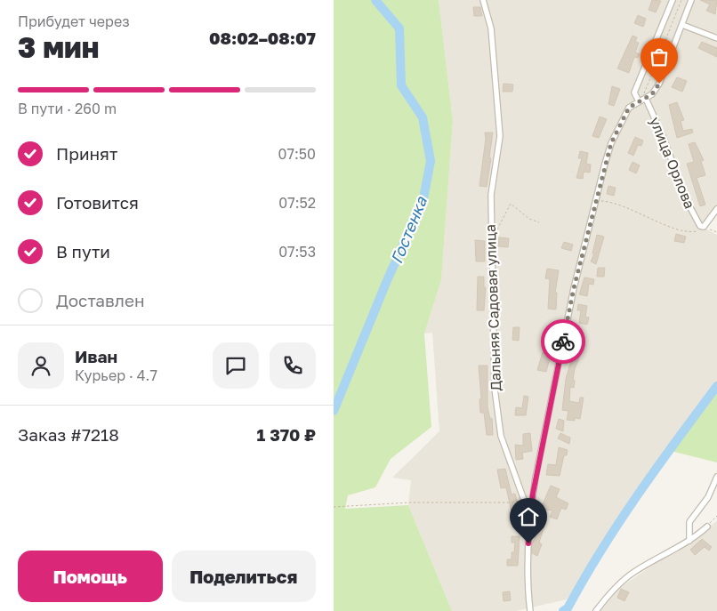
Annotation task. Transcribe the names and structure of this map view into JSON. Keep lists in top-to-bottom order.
{
  "streets": {
    "street": ["улица Орлова", "Дальняя Садовая улица"]
  },
  "water": ["Гостенка"],
  "page": {
    "heading": ["3 мин", "Прибудет через", "08:02–08:07"],
    "panel": [
      "Иван",
      "Курьер · 4.7",
      "Заказ #7218",
      "1 370 ₽"
    ],
    "bar": "В пути · 260 m",
    "list": [
      ["Принят", "07:50"],
      ["Готовится", "07:52"],
      ["В пути", "07:53"],
      "Доставлен"
    ],
    "buttons": ["Помощь", "Поделиться"]
  }
}
